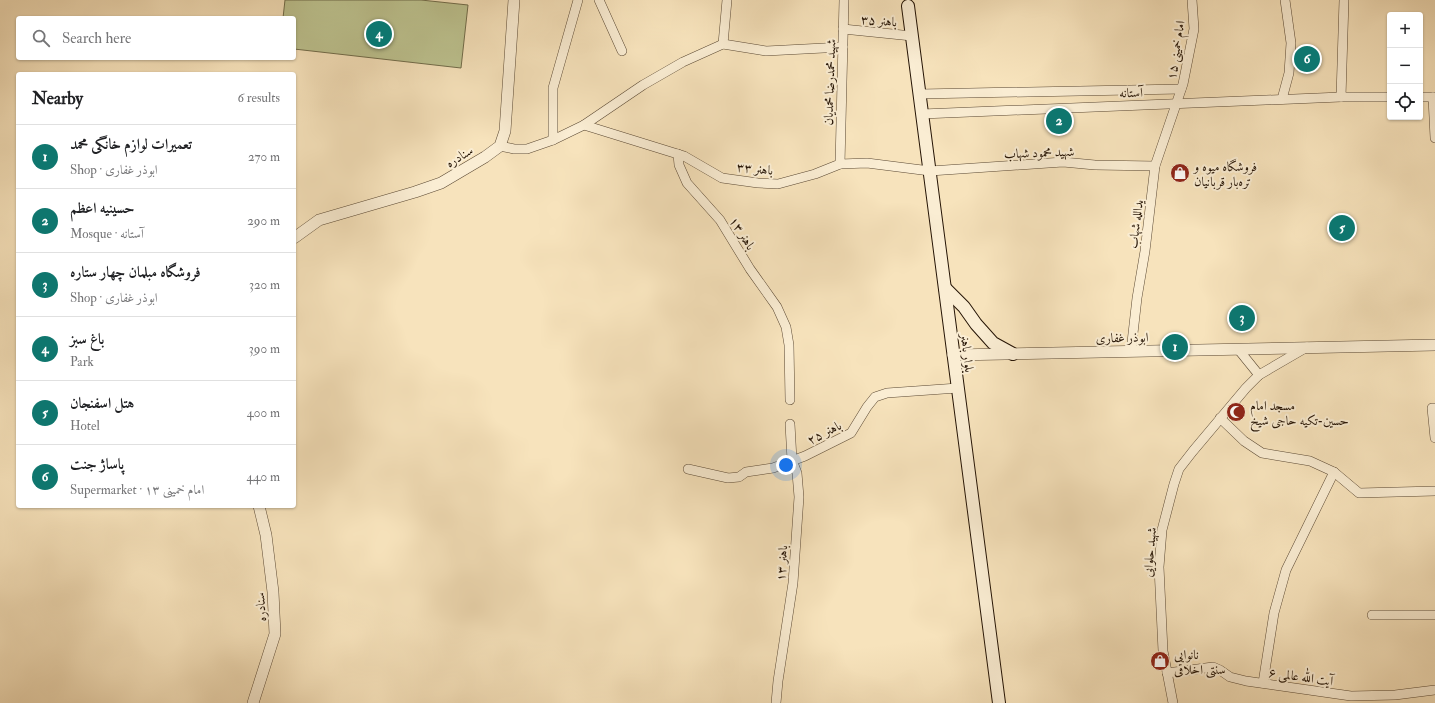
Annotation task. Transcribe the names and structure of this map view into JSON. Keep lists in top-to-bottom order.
{
  "streets": {
    "main road": ["بلوار باهنر"],
    "street": [
      "باهنر ۳۵",
      "امام خمینی ۱۵",
      "شهید محمدرضا محمدیان",
      "آستانه",
      "شهید محمود شهاب",
      "سنادره",
      "باهنر ۳۳",
      "یدالله شهاب",
      "باهنر ۱۳",
      "ابوذر غفاری",
      "باهنر ۲۵",
      "شهید حلوایی",
      "آیت الله عالمی ۶"
    ]
  },
  "crossings": [
    ["باهنر ۳۵", "شهید محمدرضا محمدیان"],
    ["باهنر ۳۵", "بلوار باهنر"],
    ["امام خمینی ۱۵", "آستانه"],
    ["امام خمینی ۱۵", "یدالله شهاب"],
    ["شهید محمدرضا محمدیان", "باهنر ۳۳"],
    ["آستانه", "یدالله شهاب"],
    ["آستانه", "بلوار باهنر"],
    ["شهید محمود شهاب", "باهنر ۳۳"],
    ["شهید محمود شهاب", "یدالله شهاب"],
    ["شهید محمود شهاب", "بلوار باهنر"],
    ["باهنر ۳۳", "باهنر ۱۳"],
    ["باهنر ۳۳", "بلوار باهنر"],
    ["یدالله شهاب", "ابوذر غفاری"],
    ["باهنر ۱۳", "باهنر ۲۵"],
    ["ابوذر غفاری", "بلوار باهنر"],
    ["ابوذر غفاری", "شهید حلوایی"],
    ["بلوار باهنر", "باهنر ۲۵"],
    ["شهید حلوایی", "آیت الله عالمی ۶"]
  ],
  "places": {
    "shop": ["فروشگاه میوه و تره‌بار قربانیان", "نانوایی سنتی اخلاقی"],
    "mosque": ["مسجد امام حسین-تکیه حاجی شیخ"]
  },
  "page": {
    "map_buttons": ["+", "−"],
    "search": "Search here",
    "pins": [
      "4",
      "6",
      "2",
      "5",
      "3",
      "1"
    ],
    "heading": ["Nearby", "6 results"],
    "list": [
      {
        "mark": "1",
        "name": "تعمیرات لوازم خانگی محمد",
        "note": "Shop · ابوذر غفاری",
        "value": "270 m"
      },
      {
        "mark": "2",
        "name": "حسینیه اعظم",
        "note": "Mosque · آستانه",
        "value": "290 m"
      },
      {
        "mark": "3",
        "name": "فروشگاه مبلمان چهار ستاره",
        "note": "Shop · ابوذر غفاری",
        "value": "320 m"
      },
      {
        "mark": "4",
        "name": "باغ سبز",
        "note": "Park",
        "value": "390 m"
      },
      {
        "mark": "5",
        "name": "هتل اسفنجان",
        "note": "Hotel",
        "value": "400 m"
      },
      {
        "mark": "6",
        "name": "پاساژ جنت",
        "note": "Supermarket · امام خمینی ۱۳",
        "value": "440 m"
      }
    ]
  }
}
